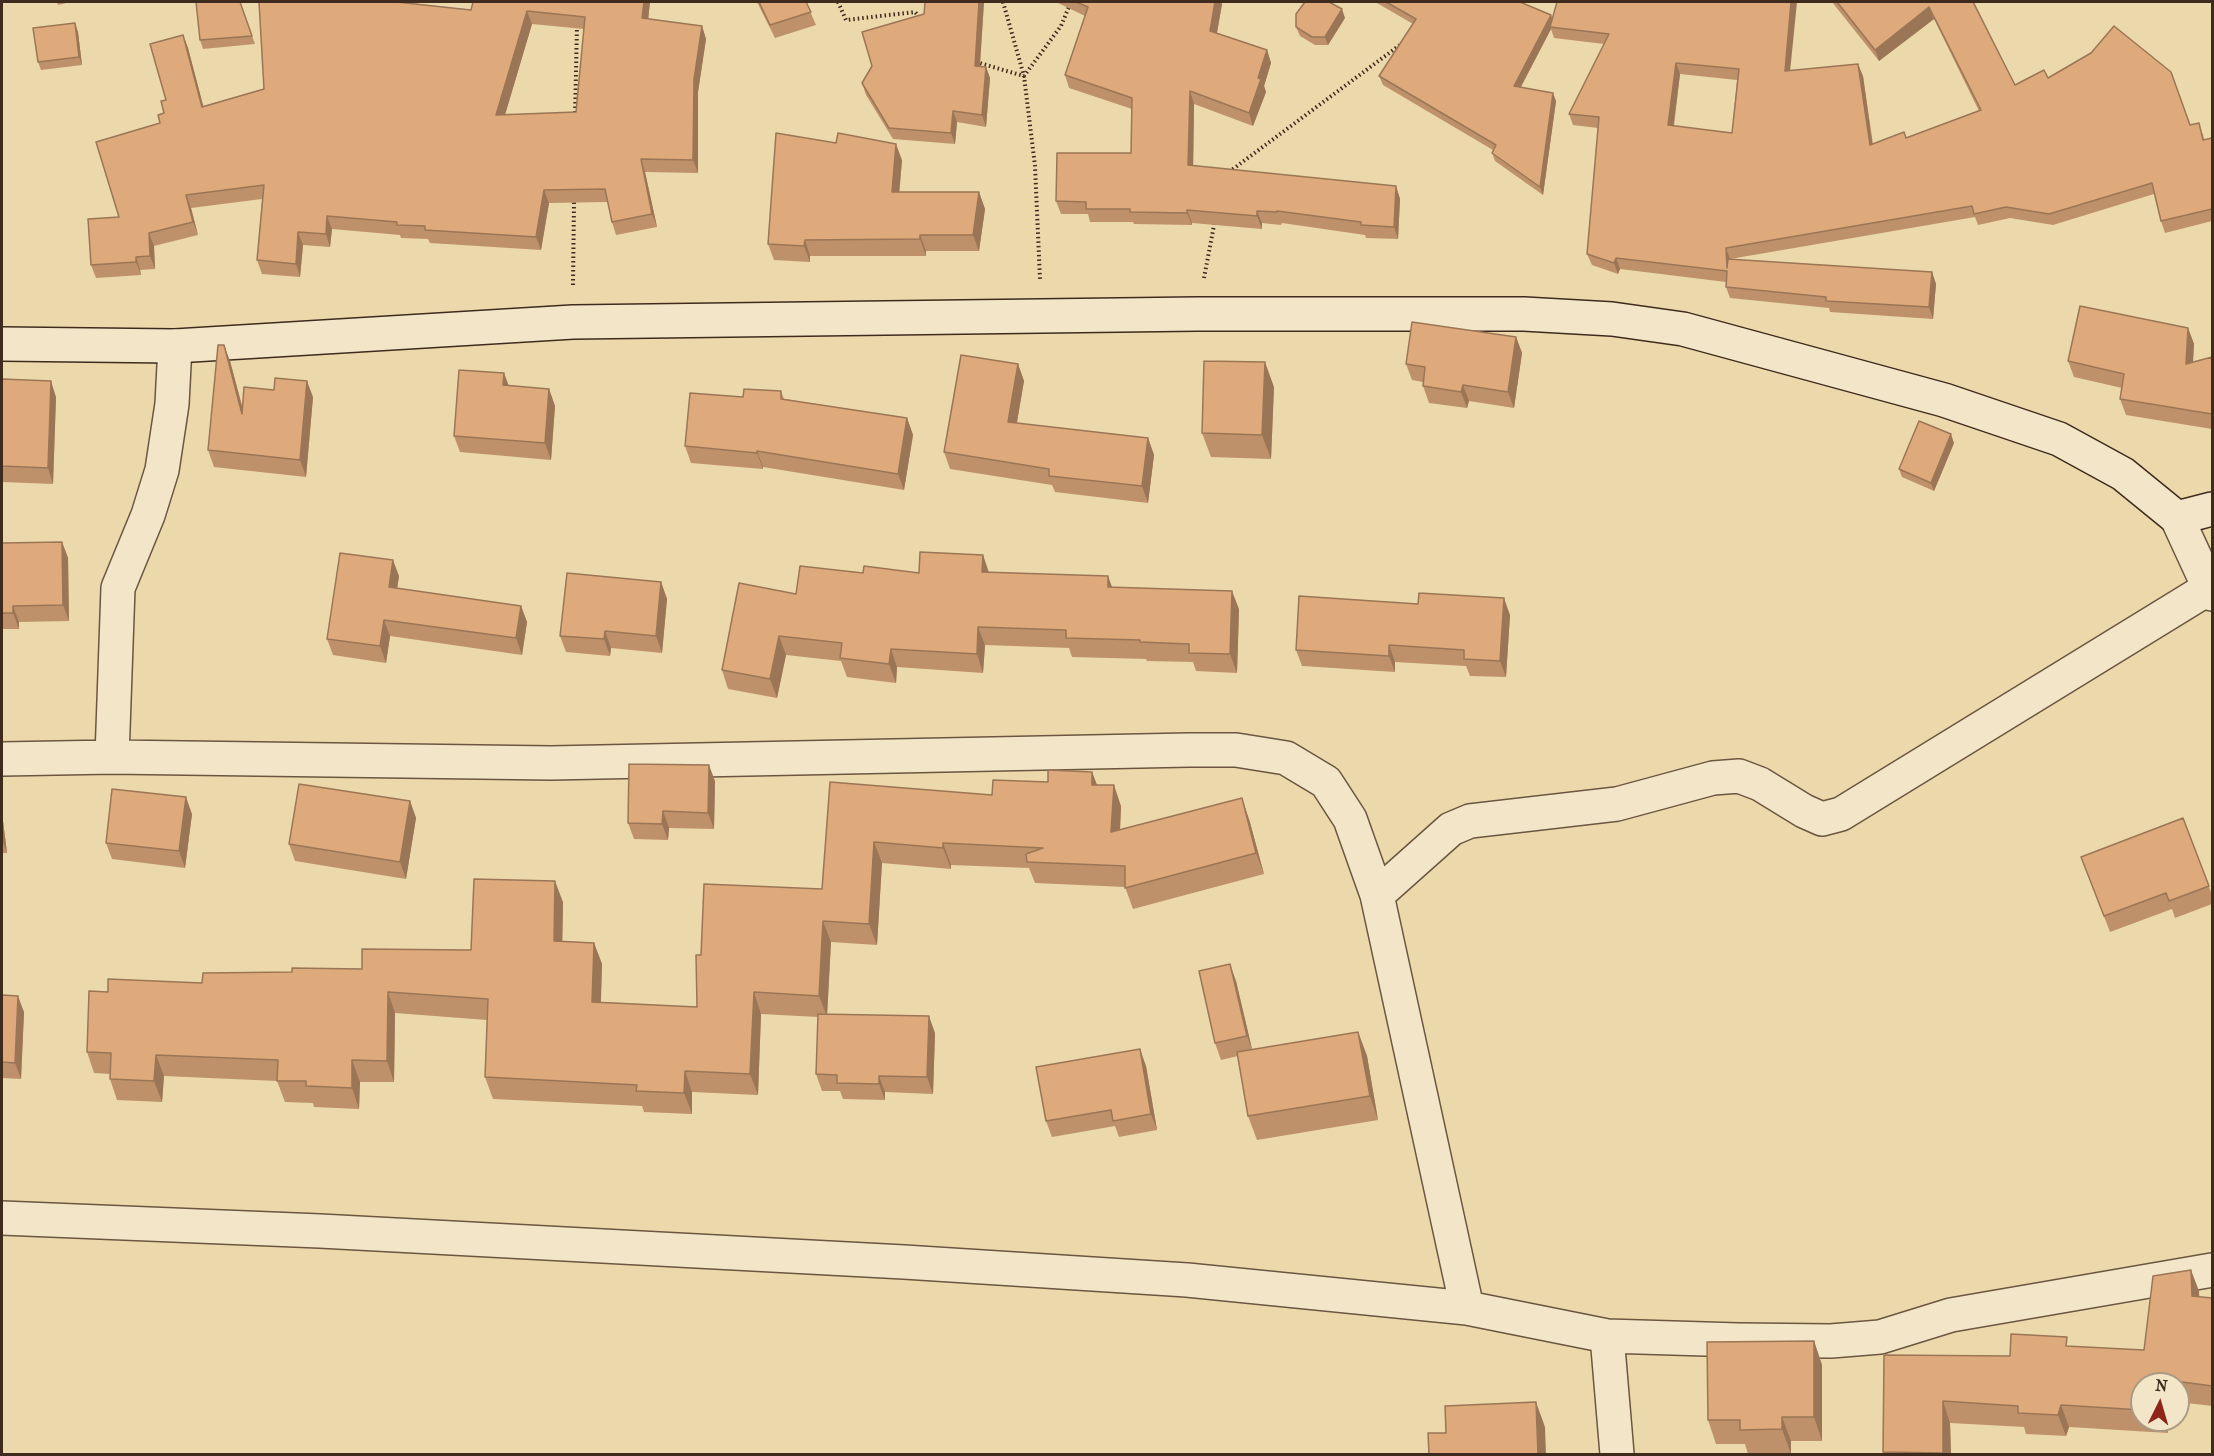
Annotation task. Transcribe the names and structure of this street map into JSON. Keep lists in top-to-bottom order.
{
  "north": "top"
}
